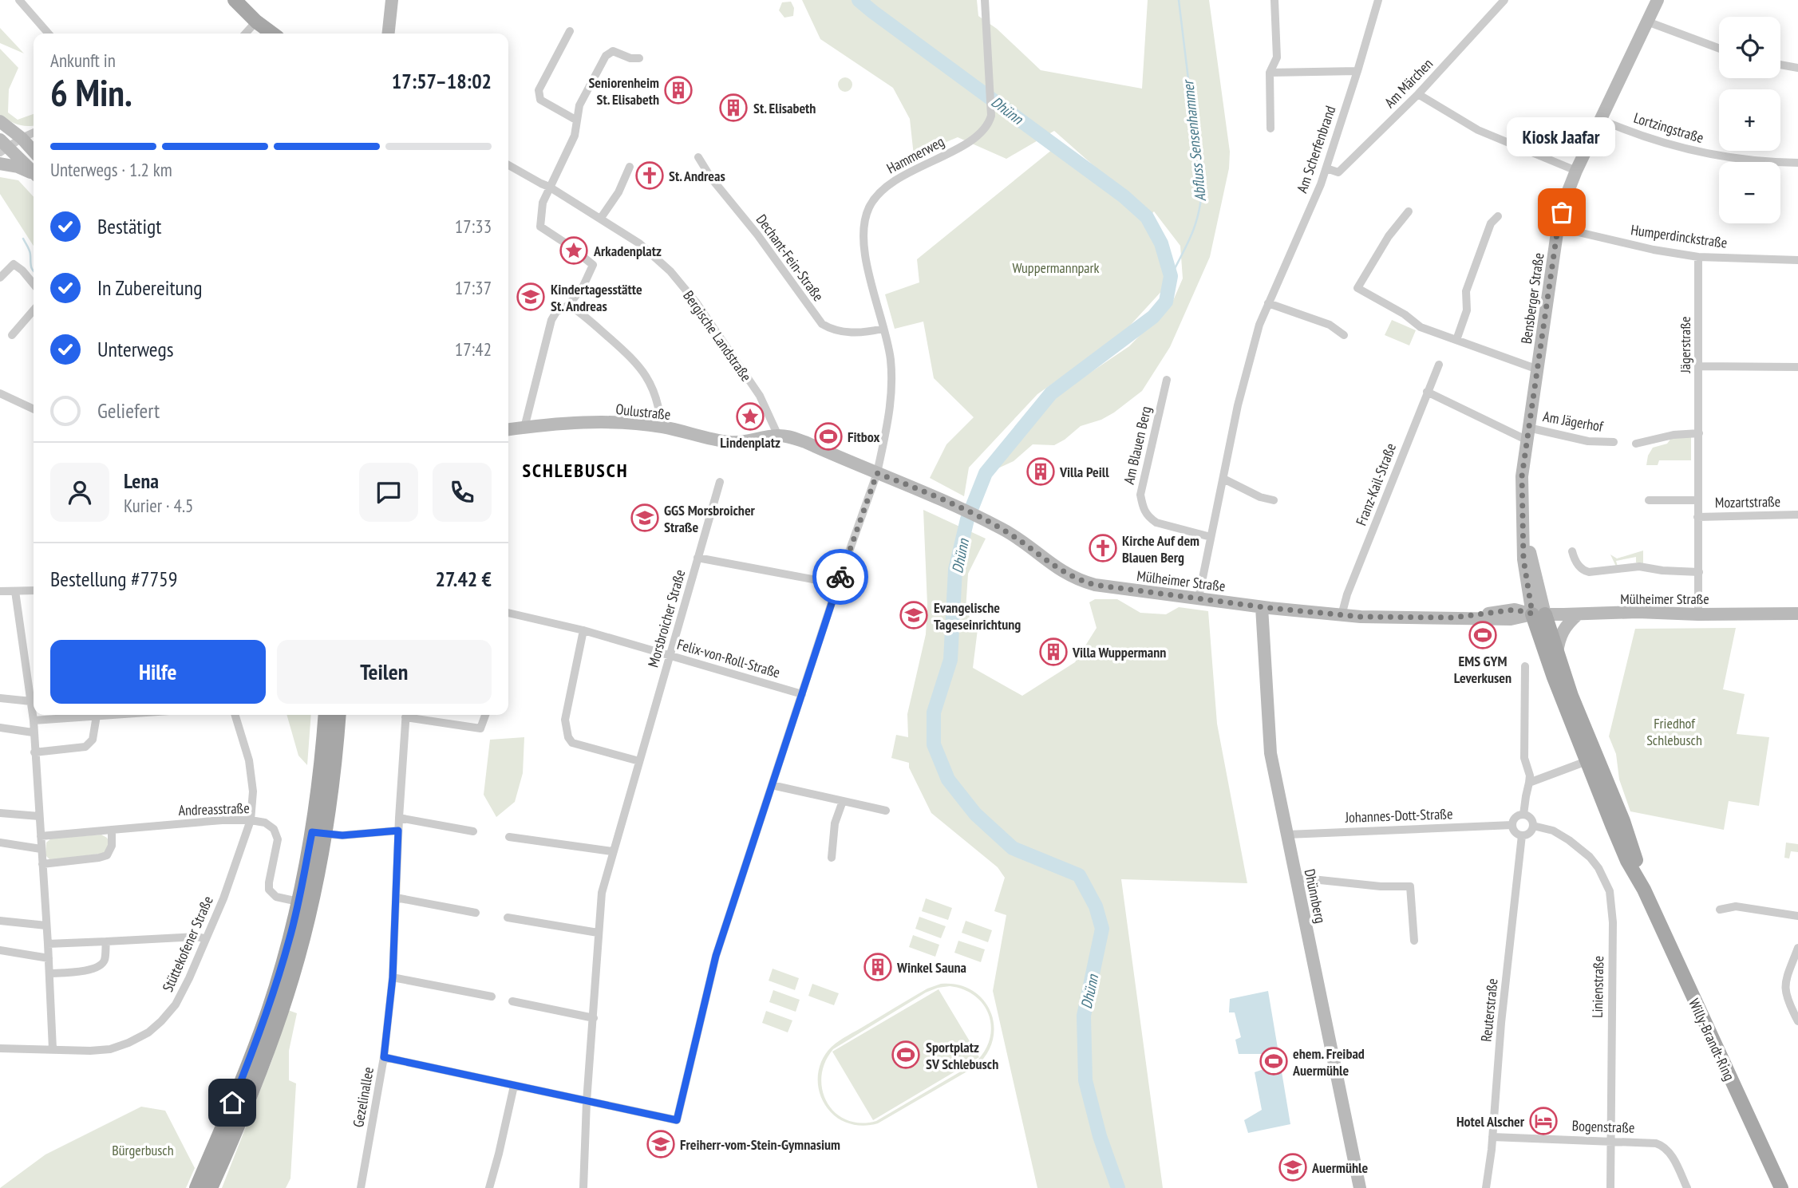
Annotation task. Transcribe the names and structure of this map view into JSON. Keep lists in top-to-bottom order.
{
  "streets": {
    "main road": [
      "Bensberger Straße",
      "Oulustraße",
      "Mülheimer Straße",
      "Dhünnberg",
      "Willy-Brandt-Ring"
    ],
    "street": [
      "Am Märchen",
      "Lortzingstraße",
      "Am Scherfenbrand",
      "Hammerweg",
      "Humperdinckstraße",
      "Dechant-Fein-Straße",
      "Bergische Landstraße",
      "Jägerstraße",
      "Am Jägerhof",
      "Am Blauen Berg",
      "Franz-Kail-Straße",
      "Mozartstraße",
      "Morsbroicher Straße",
      "Felix-von-Roll-Straße",
      "Andreasstraße",
      "Johannes-Dott-Straße",
      "Stüttekofener Straße",
      "Linienstraße",
      "Reuterstraße",
      "Gezelinallee",
      "Bogenstraße"
    ]
  },
  "crossings": [
    ["Am Märchen", "Am Scherfenbrand"],
    ["Lortzingstraße", "Bensberger Straße"],
    ["Am Scherfenbrand", "Am Blauen Berg"],
    ["Am Scherfenbrand", "Mülheimer Straße"],
    ["Hammerweg", "Dechant-Fein-Straße"],
    ["Hammerweg", "Mülheimer Straße"],
    ["Hammerweg", "Morsbroicher Straße"],
    ["Hammerweg", "Felix-von-Roll-Straße"],
    ["Humperdinckstraße", "Bensberger Straße"],
    ["Humperdinckstraße", "Jägerstraße"],
    ["Bensberger Straße", "Am Jägerhof"],
    ["Bensberger Straße", "Mülheimer Straße"],
    ["Bensberger Straße", "Willy-Brandt-Ring"],
    ["Bergische Landstraße", "Oulustraße"],
    ["Jägerstraße", "Mozartstraße"],
    ["Jägerstraße", "Mülheimer Straße"],
    ["Am Jägerhof", "Franz-Kail-Straße"],
    ["Franz-Kail-Straße", "Mülheimer Straße"],
    ["Mülheimer Straße", "Dhünnberg"],
    ["Mülheimer Straße", "Willy-Brandt-Ring"],
    ["Morsbroicher Straße", "Felix-von-Roll-Straße"],
    ["Andreasstraße", "Stüttekofener Straße"],
    ["Johannes-Dott-Straße", "Dhünnberg"],
    ["Johannes-Dott-Straße", "Linienstraße"],
    ["Johannes-Dott-Straße", "Reuterstraße"],
    ["Linienstraße", "Reuterstraße"],
    ["Linienstraße", "Bogenstraße"],
    ["Reuterstraße", "Bogenstraße"]
  ],
  "districts": ["SCHLEBUSCH"],
  "water": ["Dhünn", "Abfluss Sensenhammer"],
  "parks": ["Wuppermannpark", "Friedhof Schlebusch", "Bürgerbusch"],
  "places": {
    "building": [
      "Seniorenheim St. Elisabeth",
      "St. Elisabeth",
      "Villa Peill",
      "Villa Wuppermann",
      "Winkel Sauna"
    ],
    "church": ["St. Andreas", "Kirche Auf dem Blauen Berg"],
    "other": ["Kiosk Jaafar"],
    "place": ["Arkadenplatz", "Lindenplatz"],
    "school or university": [
      "Kindertagesstätte St. Andreas",
      "GGS Morsbroicher Straße",
      "Evangelische Tageseinrichtung",
      "Freiherr-vom-Stein-Gymnasium",
      "Auermühle"
    ],
    "sports": [
      "Fitbox",
      "EMS GYM Leverkusen",
      "Sportplatz SV Schlebusch",
      "ehem. Freibad Auermühle"
    ],
    "hotel": ["Hotel Alscher"]
  },
  "page": {
    "map_buttons": ["+", "−"],
    "heading": ["6 Min.", "Ankunft in", "17:57–18:02"],
    "panel": [
      "Lena",
      "Kurier · 4.5",
      "Bestellung #7759",
      "27.42 €"
    ],
    "bubble": "Kiosk Jaafar",
    "bar": "Unterwegs · 1.2 km",
    "list": [
      ["Bestätigt", "17:33"],
      ["In Zubereitung", "17:37"],
      ["Unterwegs", "17:42"],
      "Geliefert"
    ],
    "buttons": ["Hilfe", "Teilen"]
  }
}
